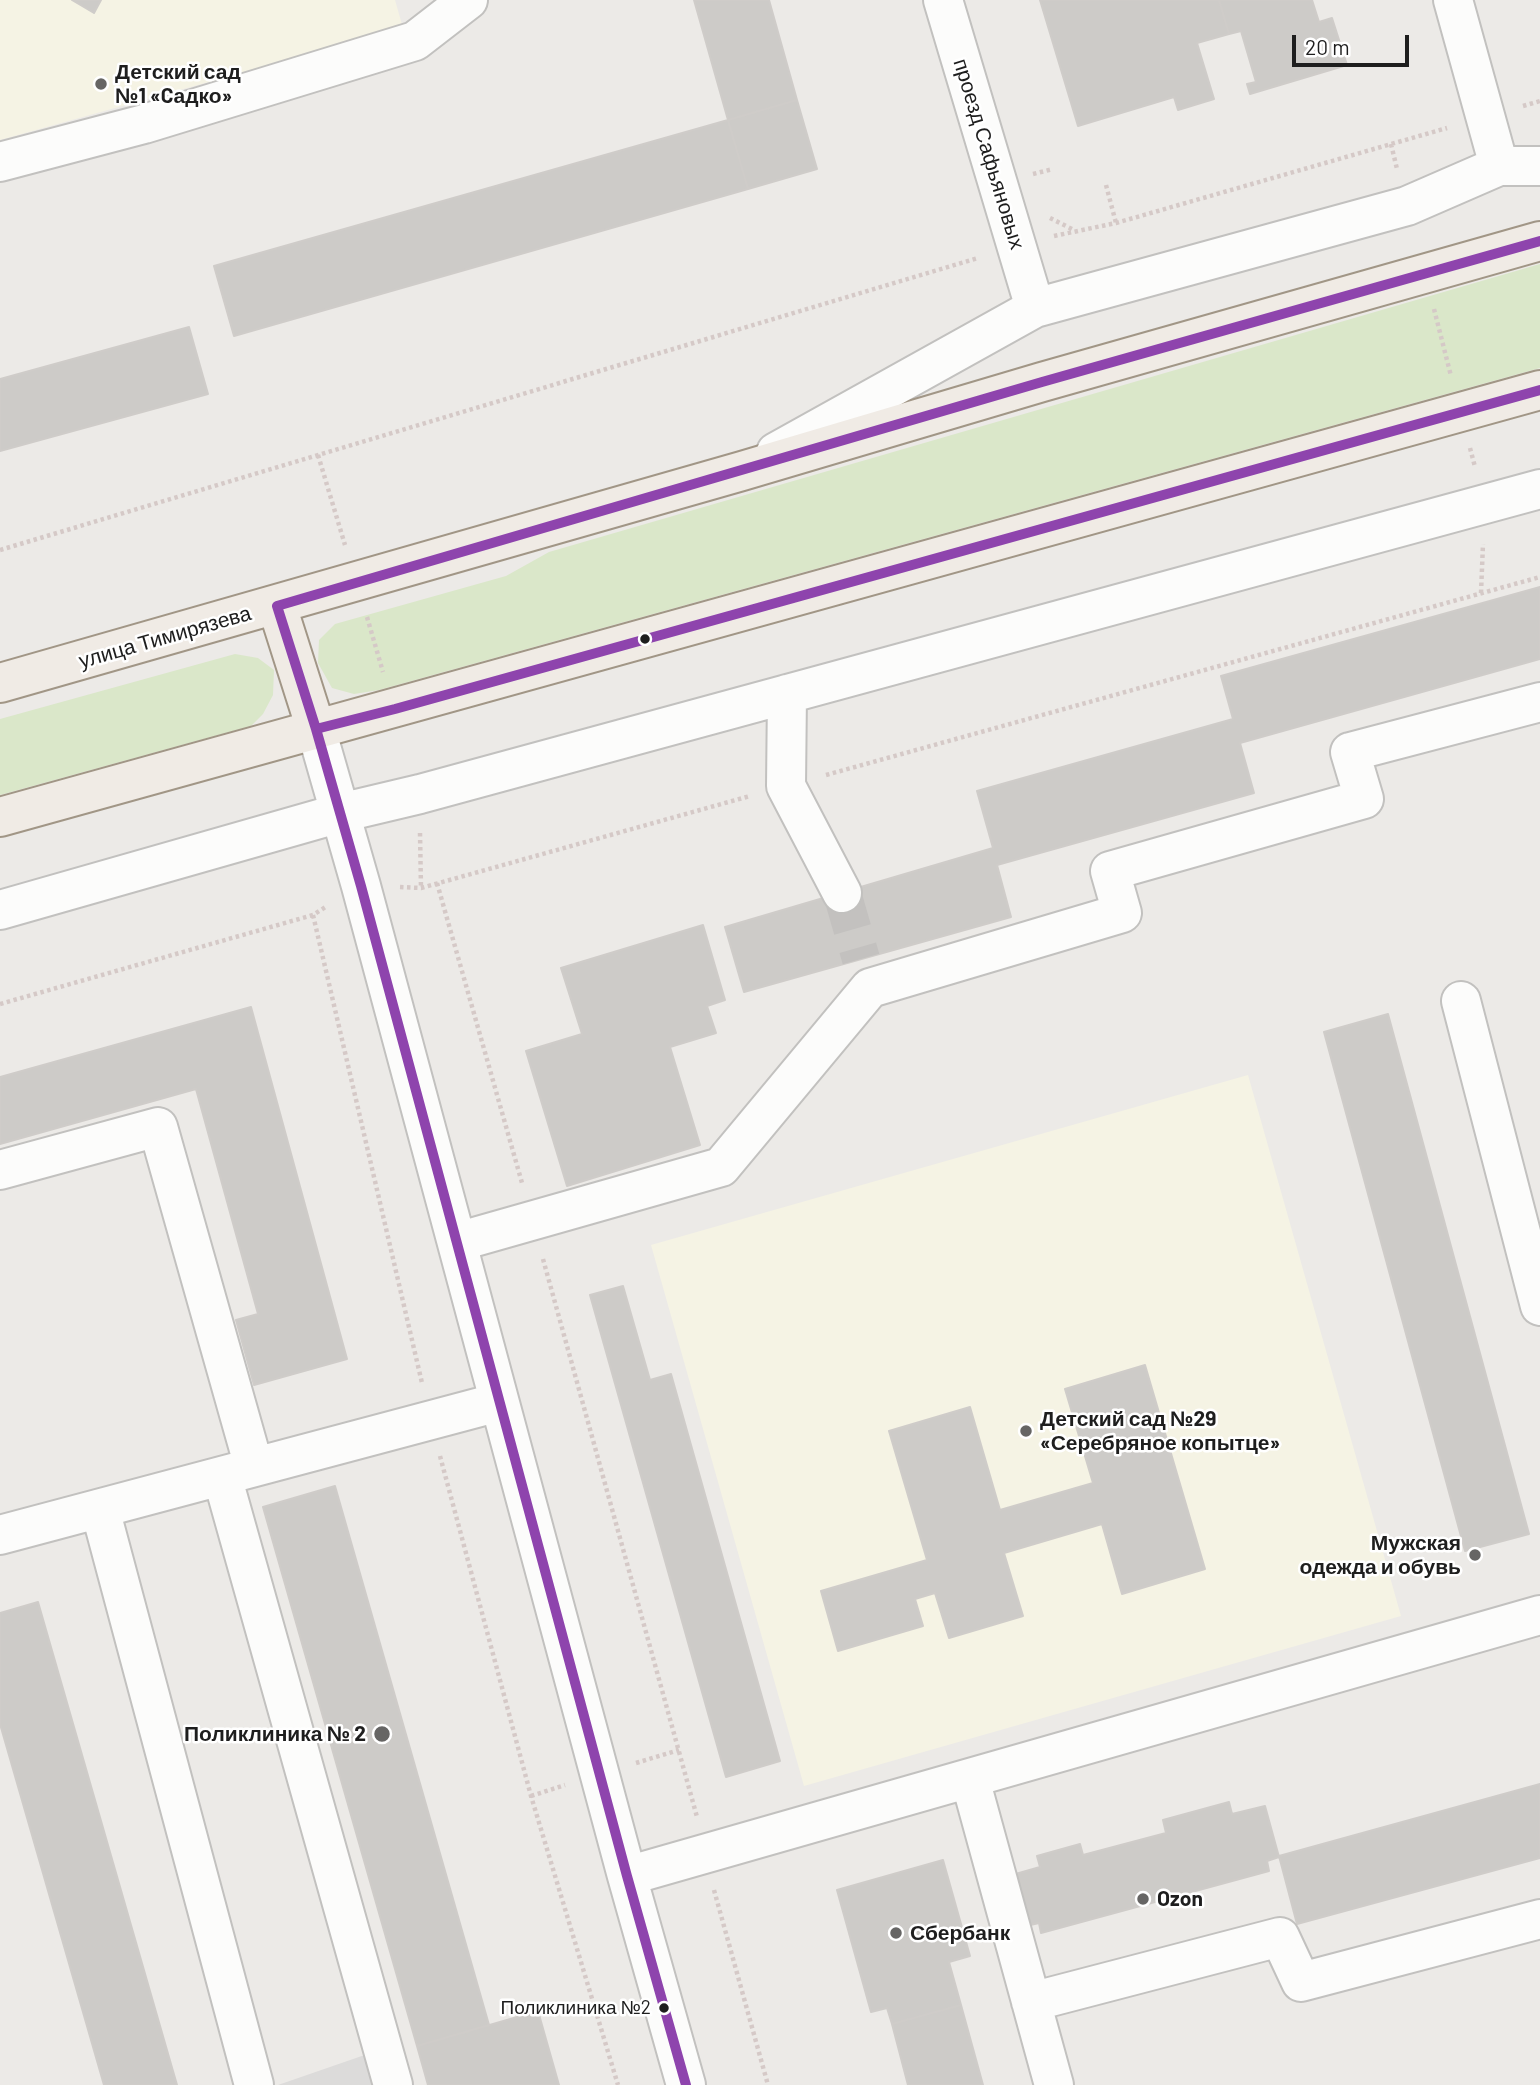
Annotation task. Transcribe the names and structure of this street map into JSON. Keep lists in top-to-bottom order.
{
  "streets": {
    "main road": ["улица Тимирязева"],
    "street": ["проезд Сафьяновых"]
  },
  "places": [
    "Детский сад №1 «Cадко»",
    "Детский сад №29 «Серебряное копытце»",
    "Мужская одежда и обувь",
    "Поликлиника № 2",
    "Ozon",
    "Сбербанк",
    "Поликлиника №2"
  ],
  "scale_bar": "20 m"
}
